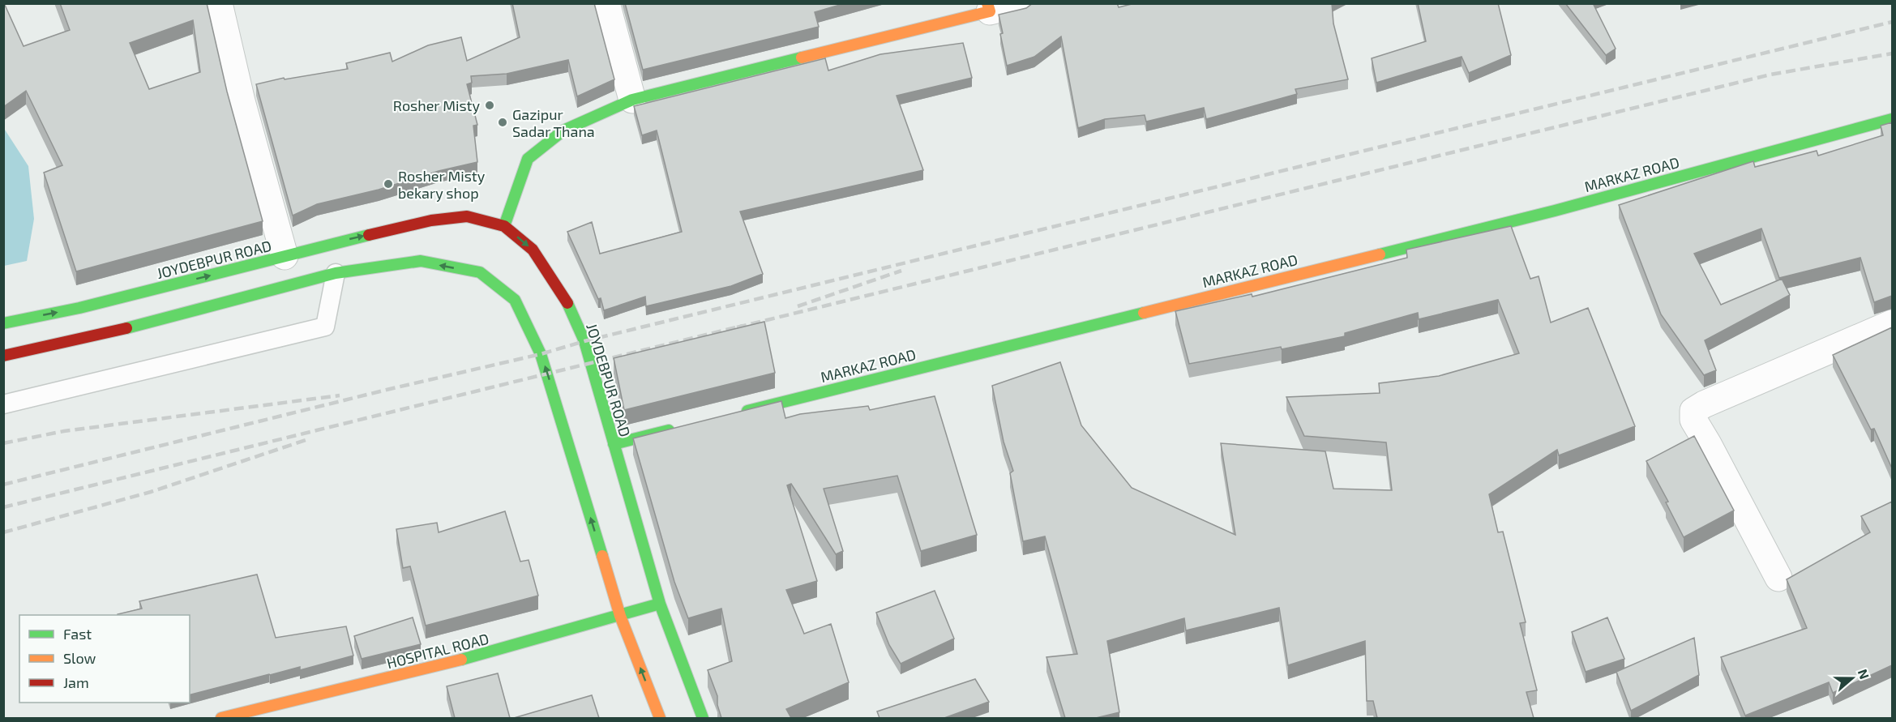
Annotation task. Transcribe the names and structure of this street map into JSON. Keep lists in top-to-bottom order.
{
  "streets": {
    "main road": ["MARKAZ ROAD", "JOYDEBPUR ROAD", "HOSPITAL ROAD"]
  },
  "crossings": [
    ["JOYDEBPUR ROAD", "HOSPITAL ROAD"]
  ],
  "places": ["Rosher Misty", "Gazipur Sadar Thana", "Rosher Misty bekary shop"],
  "legend": ["Fast", "Slow", "Jam"],
  "north": "right"
}
